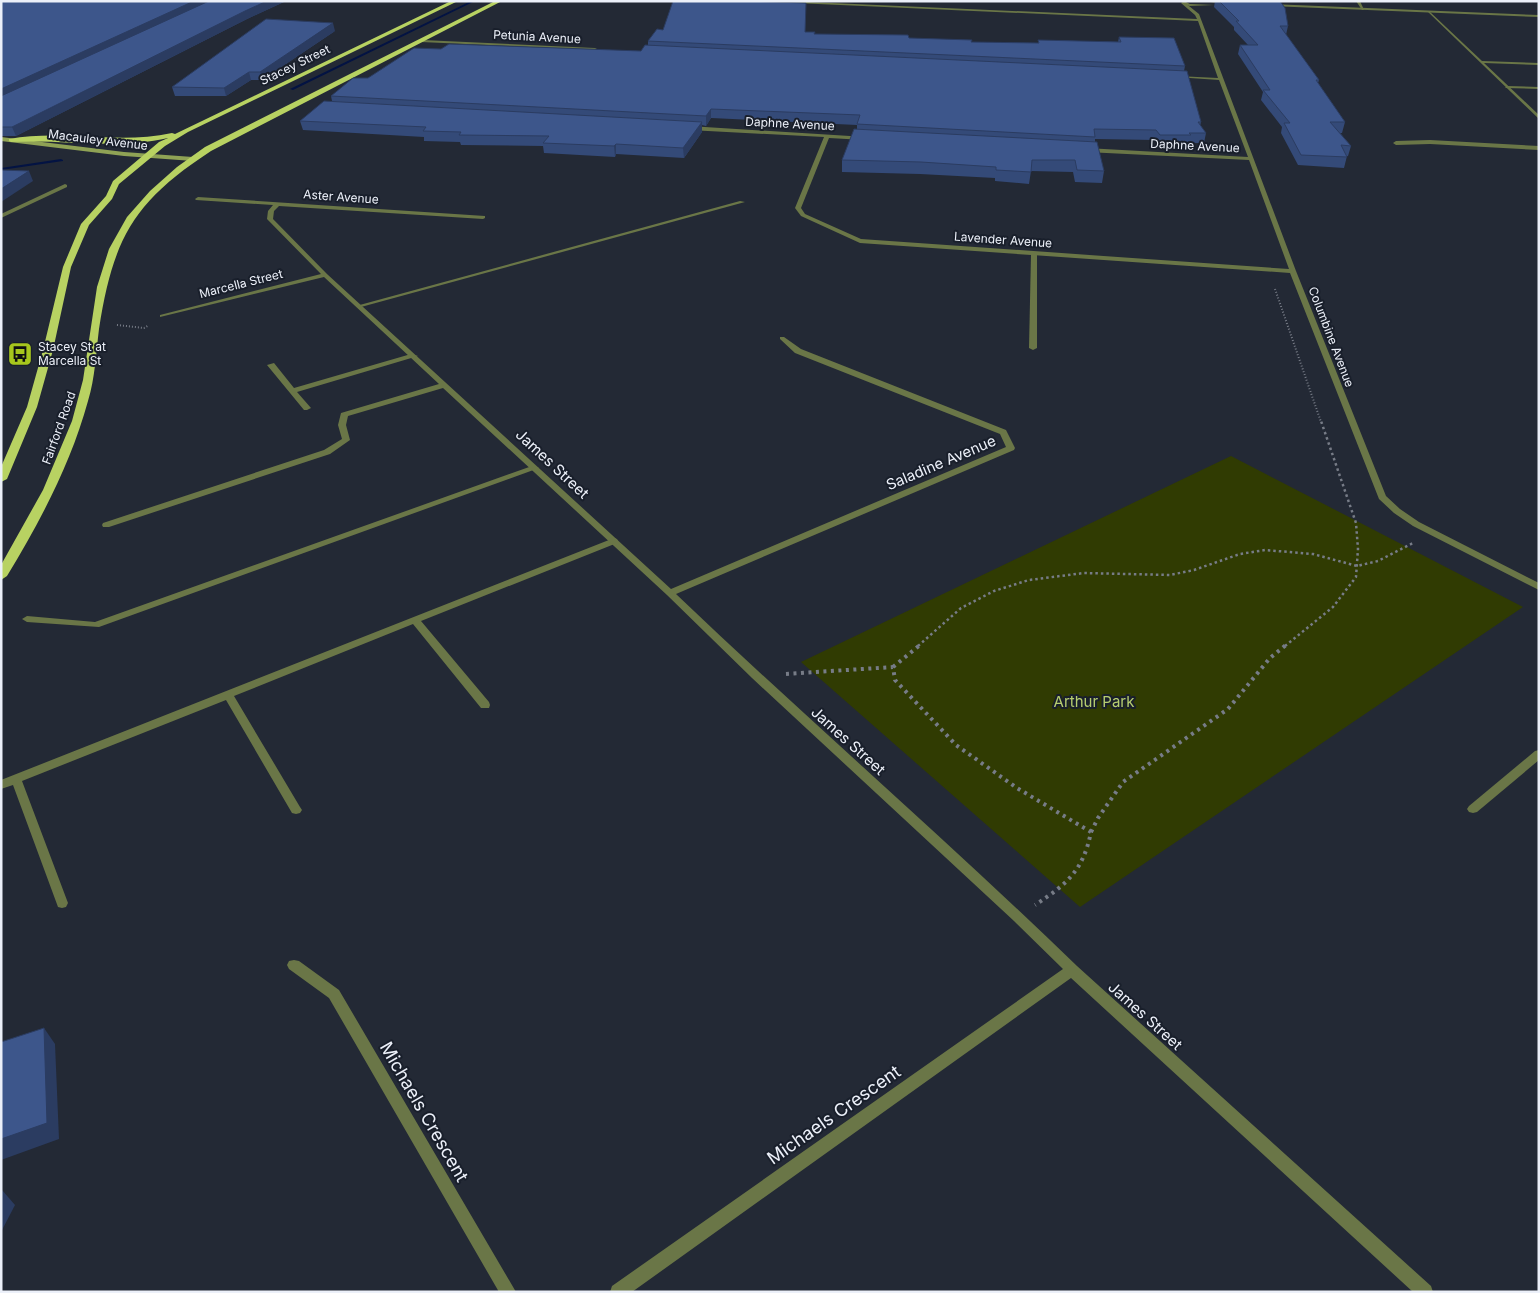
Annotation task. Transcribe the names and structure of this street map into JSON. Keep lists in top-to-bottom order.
{
  "streets": {
    "highway": ["Stacey Street", "Fairford Road"],
    "main road": ["Macauley Avenue"],
    "street": [
      "Petunia Avenue",
      "Daphne Avenue",
      "Aster Avenue",
      "Lavender Avenue",
      "Marcella Street",
      "Columbine Avenue",
      "Saladine Avenue",
      "James Street",
      "Michaels Crescent"
    ]
  },
  "crossings": [
    ["Stacey Street", "Macauley Avenue"],
    ["Daphne Avenue", "Lavender Avenue"],
    ["Daphne Avenue", "Columbine Avenue"],
    ["Macauley Avenue", "Fairford Road"],
    ["Aster Avenue", "James Street"],
    ["Lavender Avenue", "Columbine Avenue"],
    ["Marcella Street", "James Street"],
    ["Saladine Avenue", "James Street"],
    ["James Street", "Michaels Crescent"]
  ],
  "parks": ["Arthur Park"],
  "places": {
    "bus stop": ["Stacey St at Marcella St"]
  }
}
